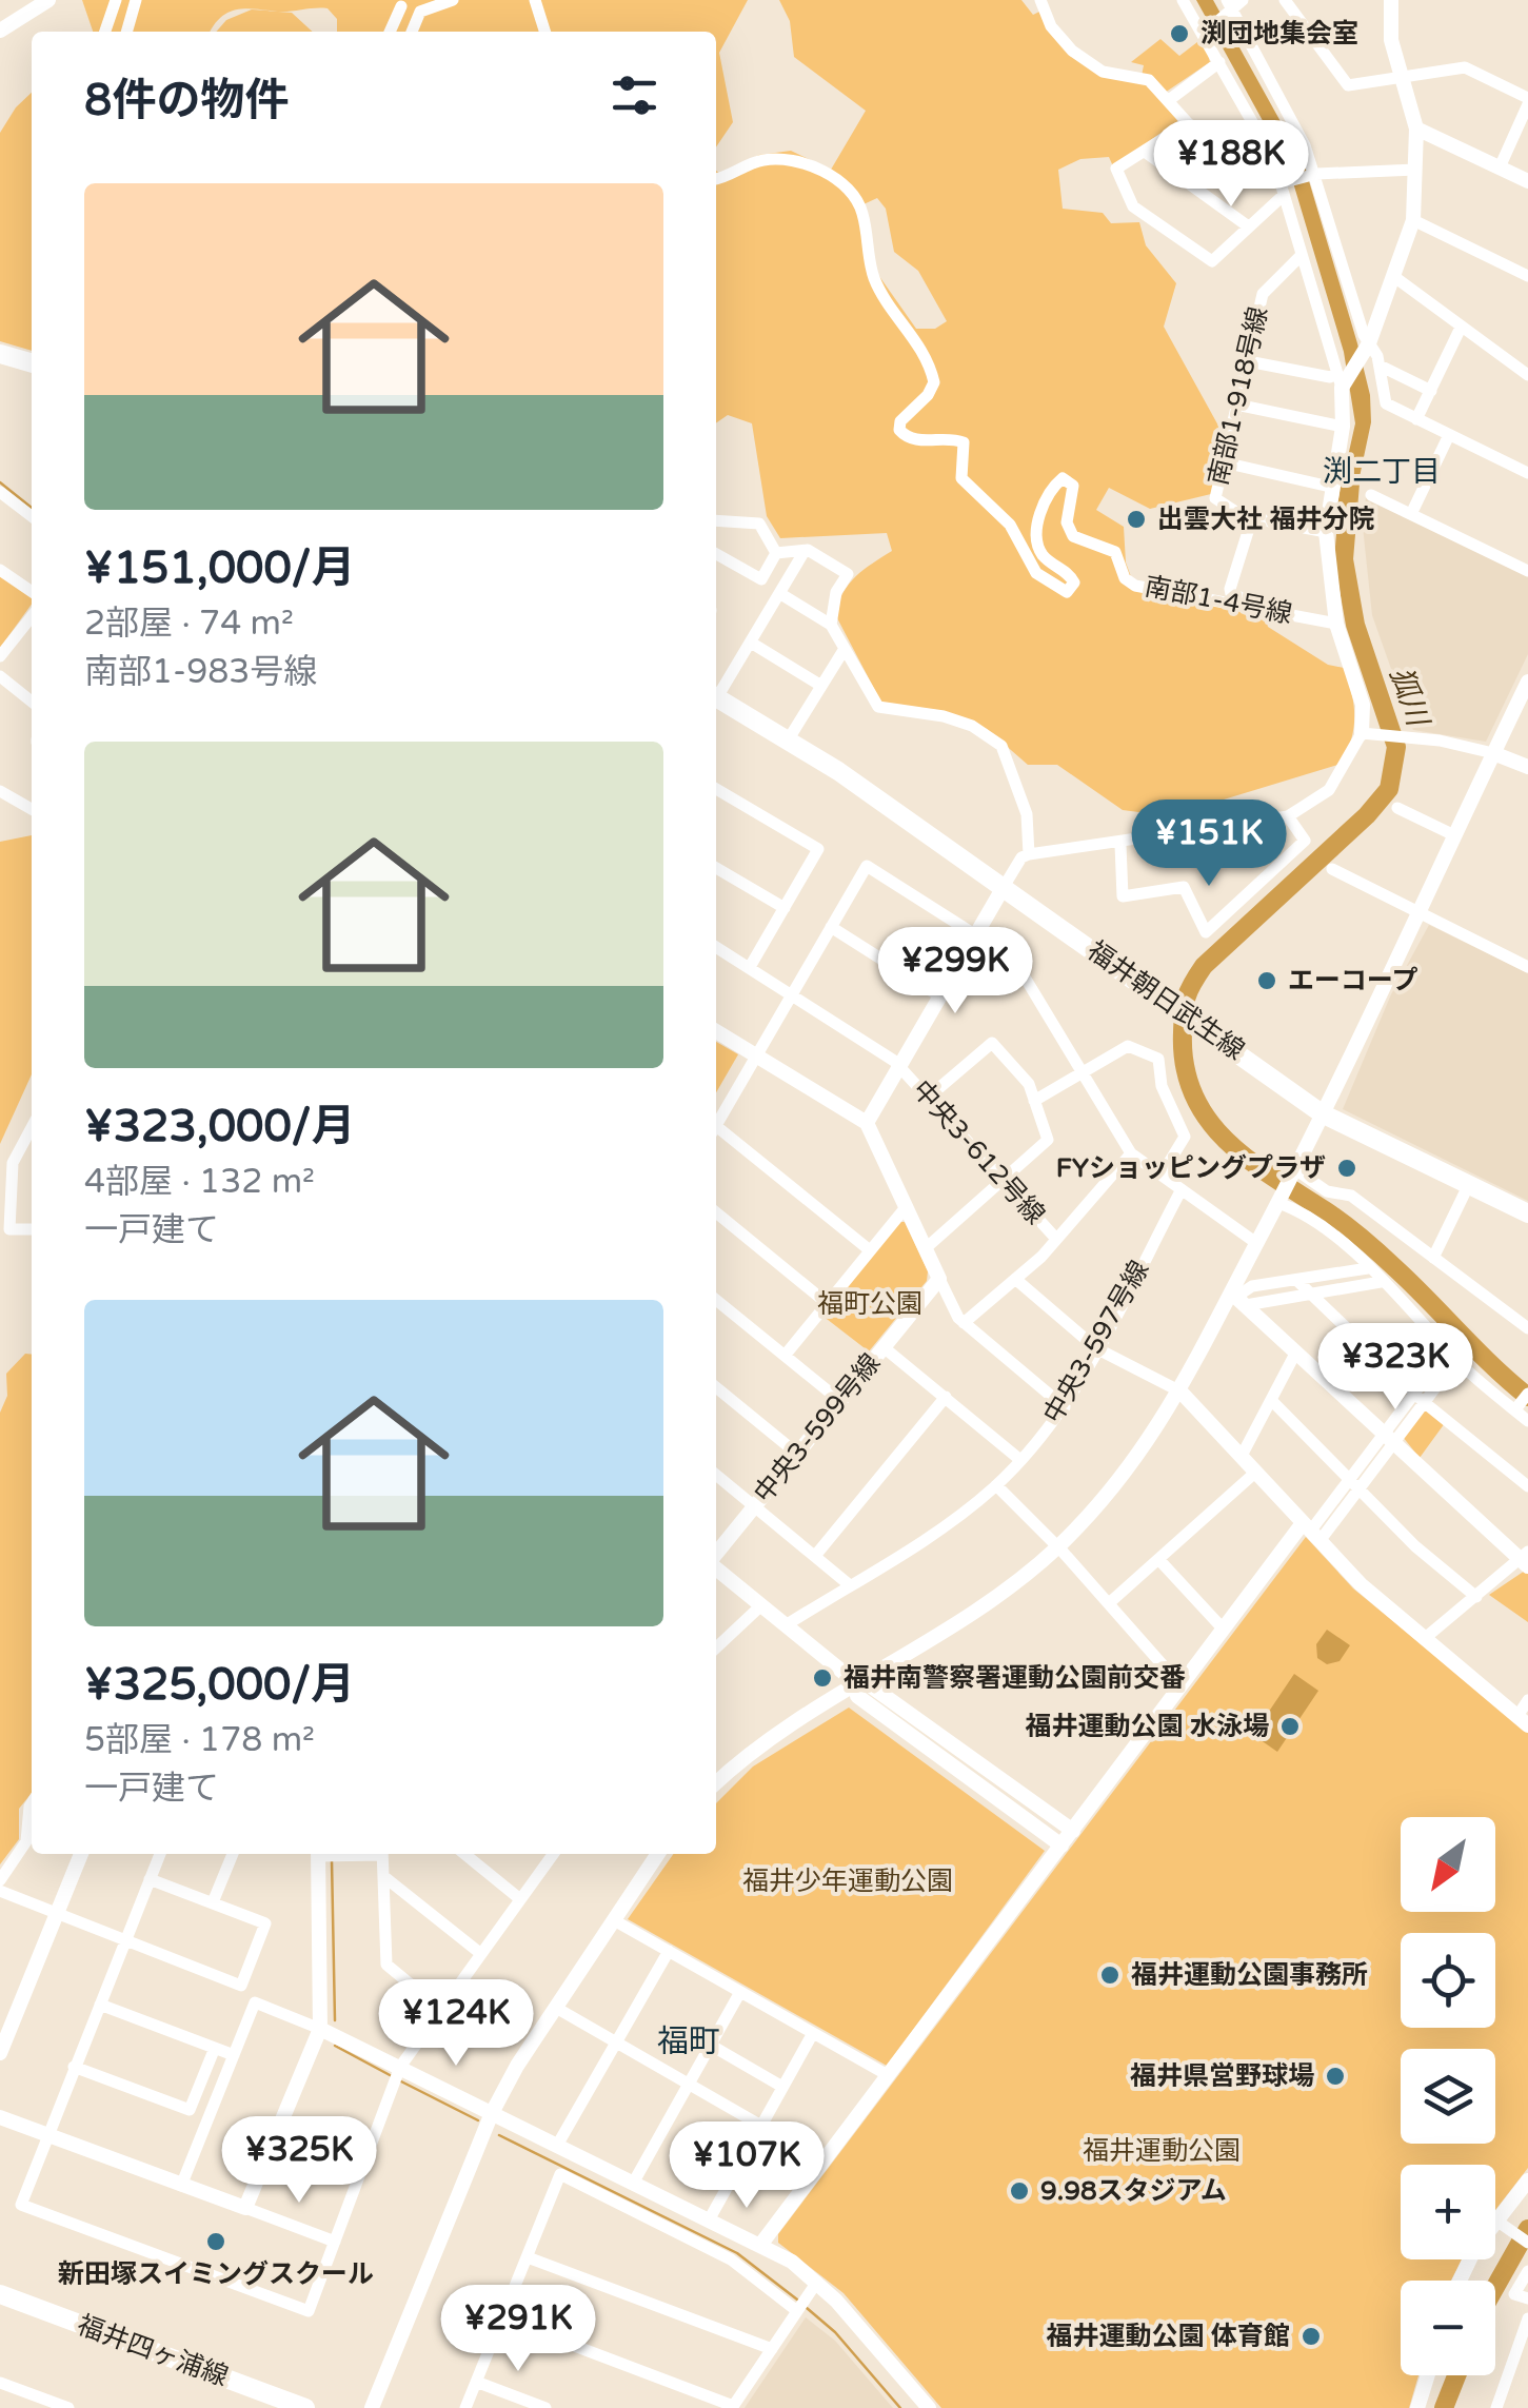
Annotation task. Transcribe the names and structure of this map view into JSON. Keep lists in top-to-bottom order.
{
  "streets": {
    "main road": ["福井朝日武生線", "福井四ヶ浦線"],
    "street": [
      "南部1-918号線",
      "南部1-4号線",
      "中央3-612号線",
      "中央3-597号線",
      "中央3-599号線"
    ]
  },
  "districts": ["渕二丁目", "福町"],
  "water": ["狐川"],
  "parks": ["福町公園", "福井少年運動公園", "福井運動公園"],
  "places": [
    "渕団地集会室",
    "出雲大社 福井分院",
    "エーコープ",
    "FYショッピングプラザ",
    "福井南警察署運動公園前交番",
    "福井運動公園 水泳場",
    "福井運動公園事務所",
    "福井県営野球場",
    "9.98スタジアム",
    "新田塚スイミングスクール",
    "福井運動公園 体育館"
  ],
  "north": "bottom left",
  "page": {
    "heading": "8件の物件",
    "price": [
      "¥188K",
      "¥151K",
      "¥299K",
      "¥323K",
      "¥124K",
      "¥325K",
      "¥107K",
      "¥291K"
    ],
    "list": [
      {
        "name": "¥151,000/月",
        "note": "2部屋 · 74 m² · 南部1-983号線"
      },
      {
        "name": "¥323,000/月",
        "note": "4部屋 · 132 m² · 一戸建て"
      },
      {
        "name": "¥325,000/月",
        "note": "5部屋 · 178 m² · 一戸建て"
      }
    ],
    "map_buttons": ["+", "−"]
  }
}
